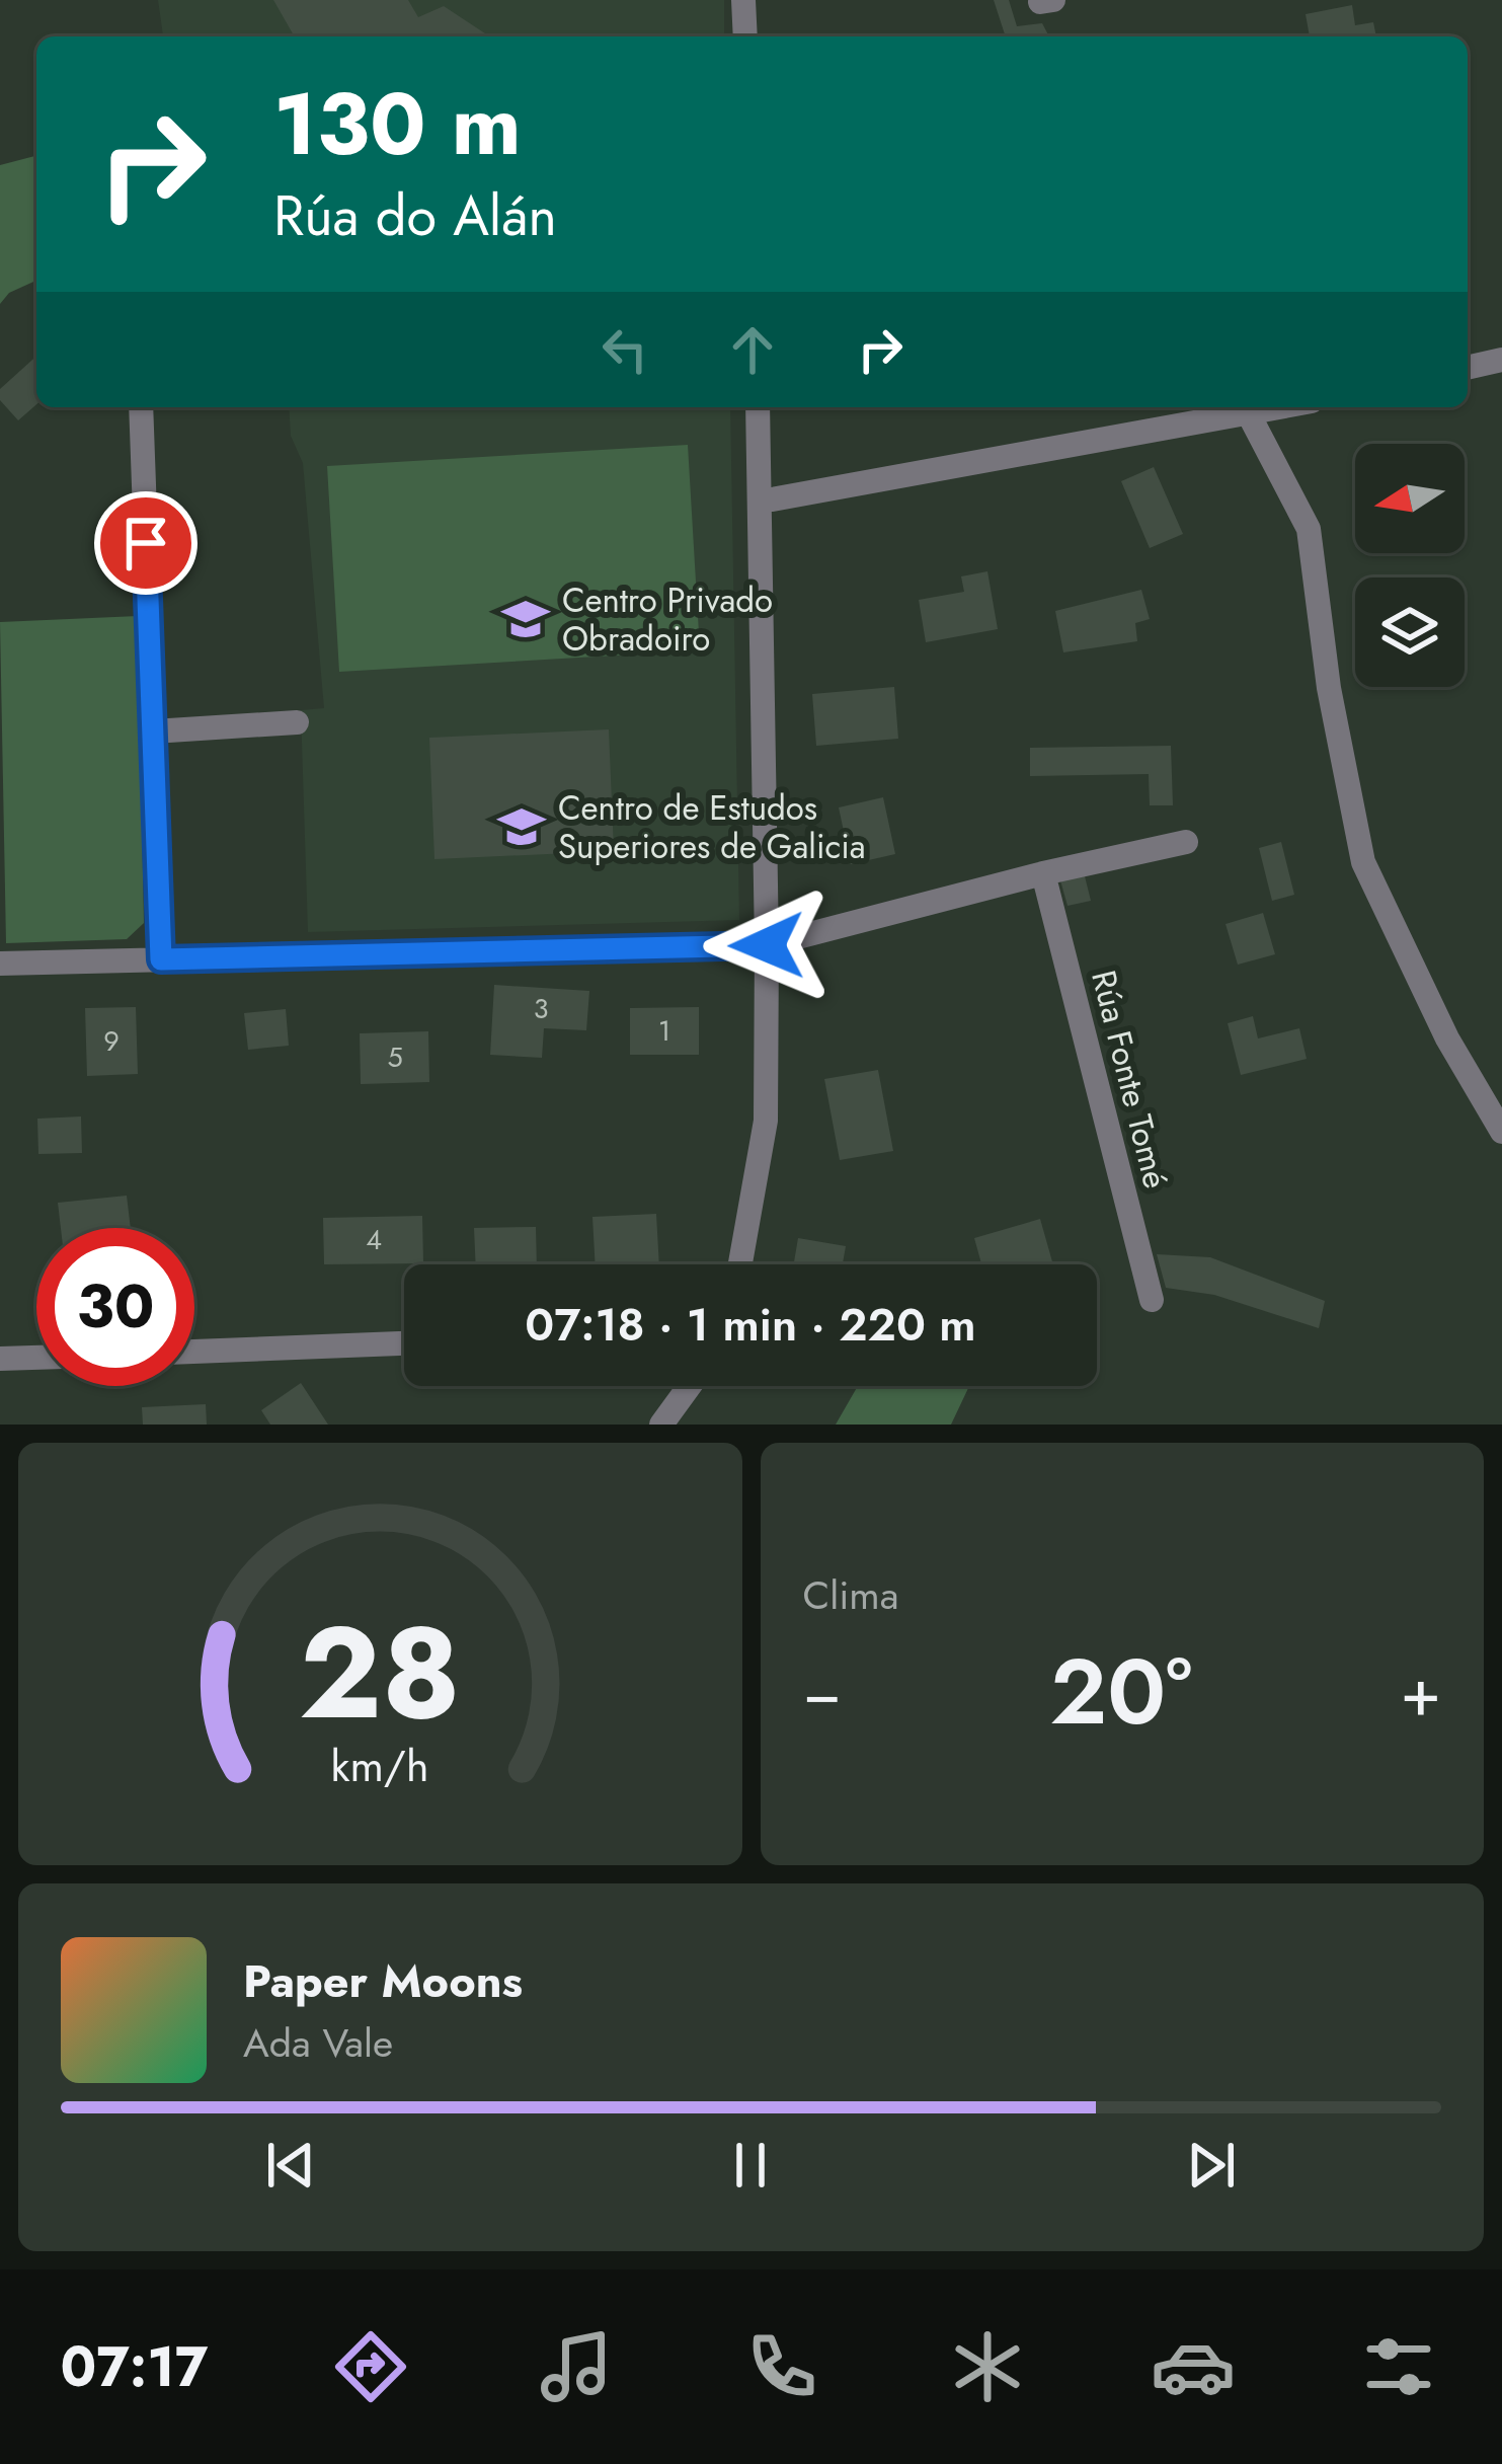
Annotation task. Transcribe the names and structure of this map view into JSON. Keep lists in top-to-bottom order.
{
  "streets": {
    "street": ["Rúa Fonte Tomé"]
  },
  "places": {
    "school or university": ["Centro Privado Obradoiro", "Centro de Estudos Superiores de Galicia"]
  },
  "house_numbers": [
    "3",
    "1",
    "9",
    "5",
    "4"
  ],
  "north": "left",
  "page": {
    "turn": ["130 m", "Rúa do Alán"],
    "limit": "30",
    "trip": "07:18 · 1 min · 220 m",
    "tile": "Clima",
    "heat": ["−", "20°", "+"],
    "song": ["Paper Moons", "Ada Vale"],
    "tabs": "07:17",
    "gauge": ["28", "km/h"]
  }
}
